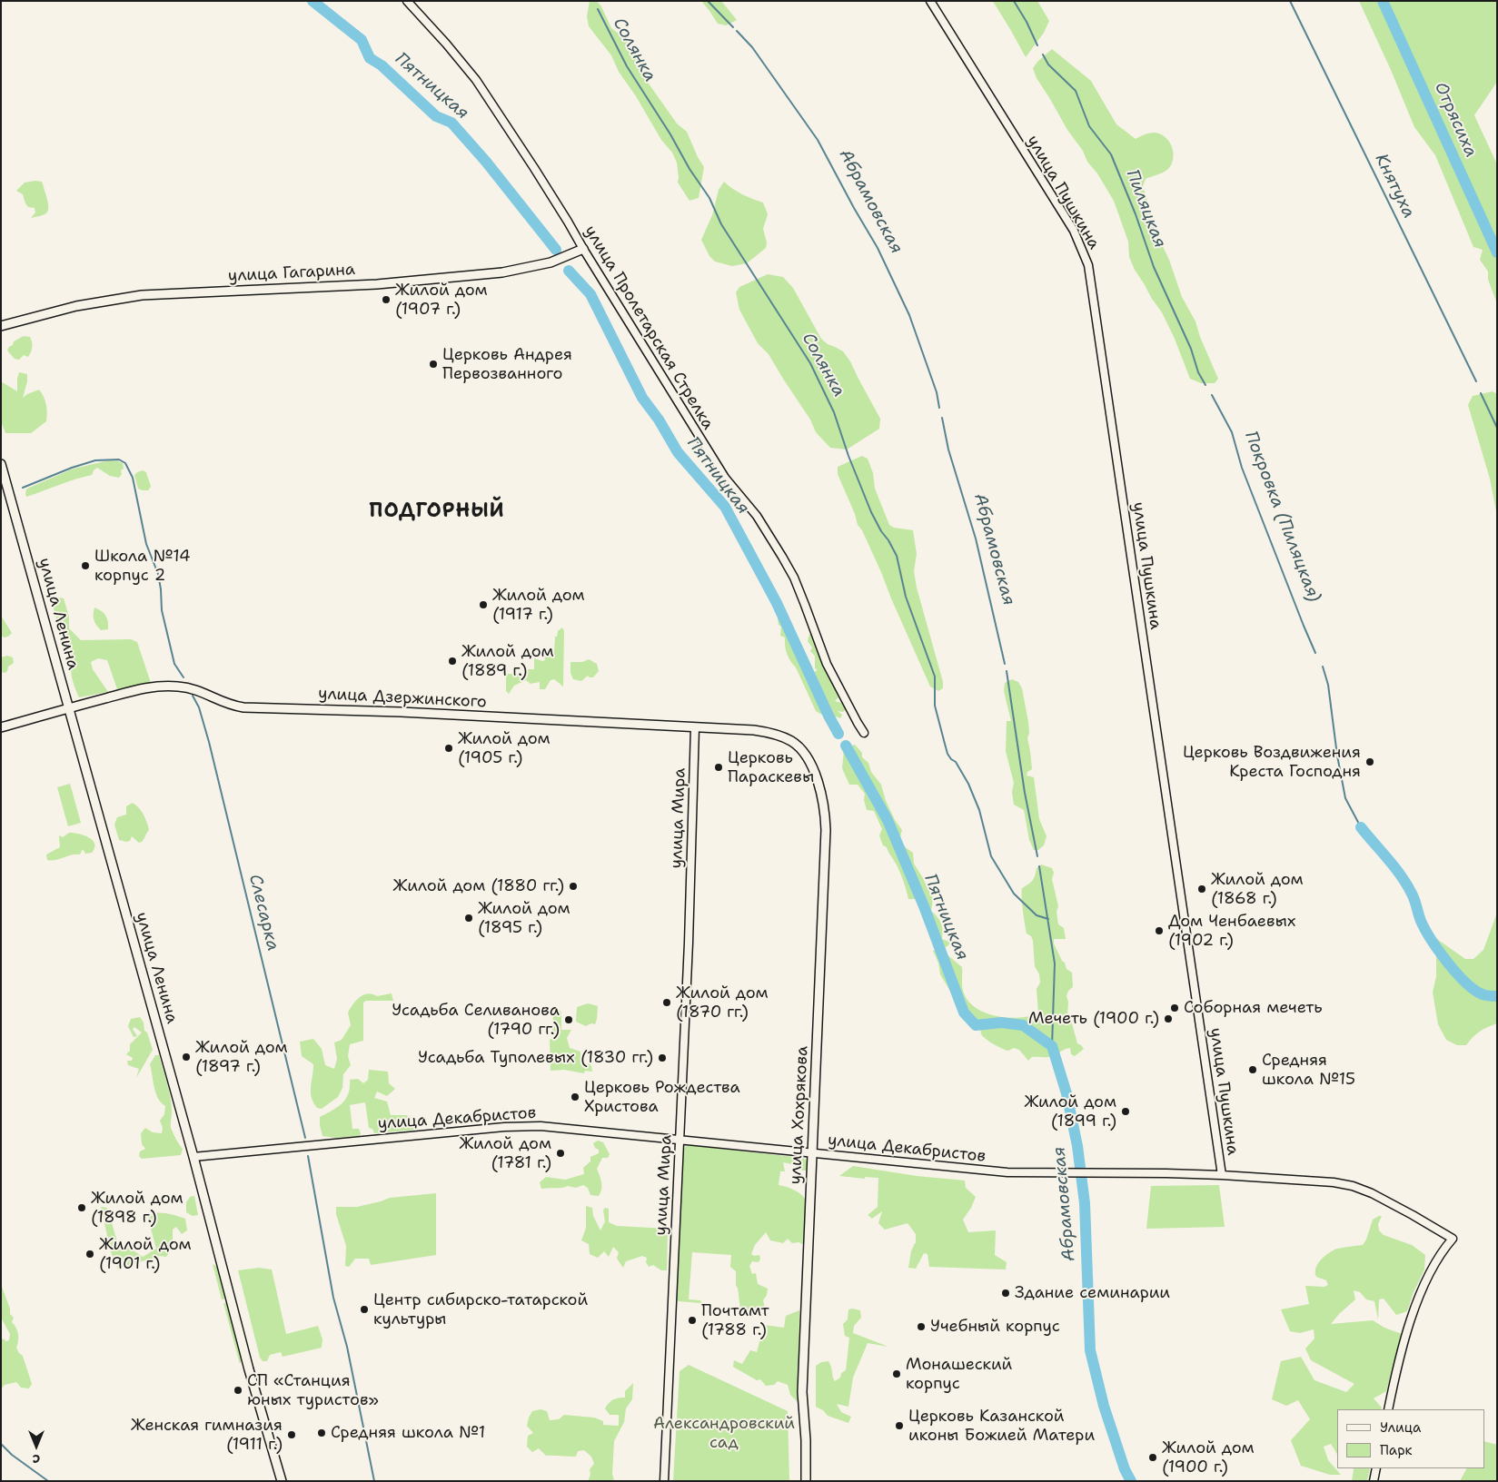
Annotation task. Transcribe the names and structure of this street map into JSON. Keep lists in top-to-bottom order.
{
  "streets": {
    "main road": [
      "улица Гагарина",
      "улица Ленина",
      "улица Дзержинского",
      "улица Хохрякова"
    ],
    "street": [
      "улица Пушкина",
      "улица Пролетарская Стрелка",
      "улица Мира",
      "улица Декабристов"
    ]
  },
  "crossings": [
    ["улица Пушкина", "улица Декабристов"],
    ["улица Гагарина", "улица Пролетарская Стрелка"],
    ["улица Ленина", "улица Дзержинского"],
    ["улица Ленина", "улица Декабристов"],
    ["улица Дзержинского", "улица Мира"],
    ["улица Дзержинского", "улица Хохрякова"],
    ["улица Мира", "улица Декабристов"],
    ["улица Хохрякова", "улица Декабристов"]
  ],
  "districts": ["ПОДГОРНЫЙ"],
  "water": [
    "Солянка",
    "Пятницкая",
    "Отрясиха",
    "Княтуха",
    "Абрамовская",
    "Пиляцкая",
    "Покровка (Пиляцкая)",
    "Слесарка"
  ],
  "parks": ["Александровский сад"],
  "places": [
    "Жилой дом (1907 г.)",
    "Церковь Андрея Первозванного",
    "Школа №14 корпус 2",
    "Жилой дом (1917 г.)",
    "Жилой дом (1889 г.)",
    "Жилой дом (1905 г.)",
    "Церковь Воздвижения Креста Господня",
    "Церковь Параскевы",
    "Жилой дом (1880 гг.)",
    "Жилой дом (1868 г.)",
    "Жилой дом (1895 г.)",
    "Дом Ченбаевых (1902 г.)",
    "Жилой дом (1870 гг.)",
    "Соборная мечеть",
    "Мечеть (1900 г.)",
    "Усадьба Селиванова (1790 гг.)",
    "Жилой дом (1897 г.)",
    "Усадьба Туполевых (1830 гг.)",
    "Средняя школа №15",
    "Церковь Рождества Христова",
    "Жилой дом (1899 г.)",
    "Жилой дом (1781 г.)",
    "Жилой дом (1898 г.)",
    "Жилой дом (1901 г.)",
    "Здание семинарии",
    "Центр сибирско-татарской культуры",
    "Почтамт (1788 г.)",
    "Учебный корпус",
    "Монашеский корпус",
    "СП «Станция юных туристов»",
    "Церковь Казанской иконы Божией Матери",
    "Средняя школа №1",
    "Женская гимназия (1911 г.)",
    "Жилой дом (1900 г.)"
  ],
  "legend": ["Улица", "Парк"],
  "north": "bottom"
}
